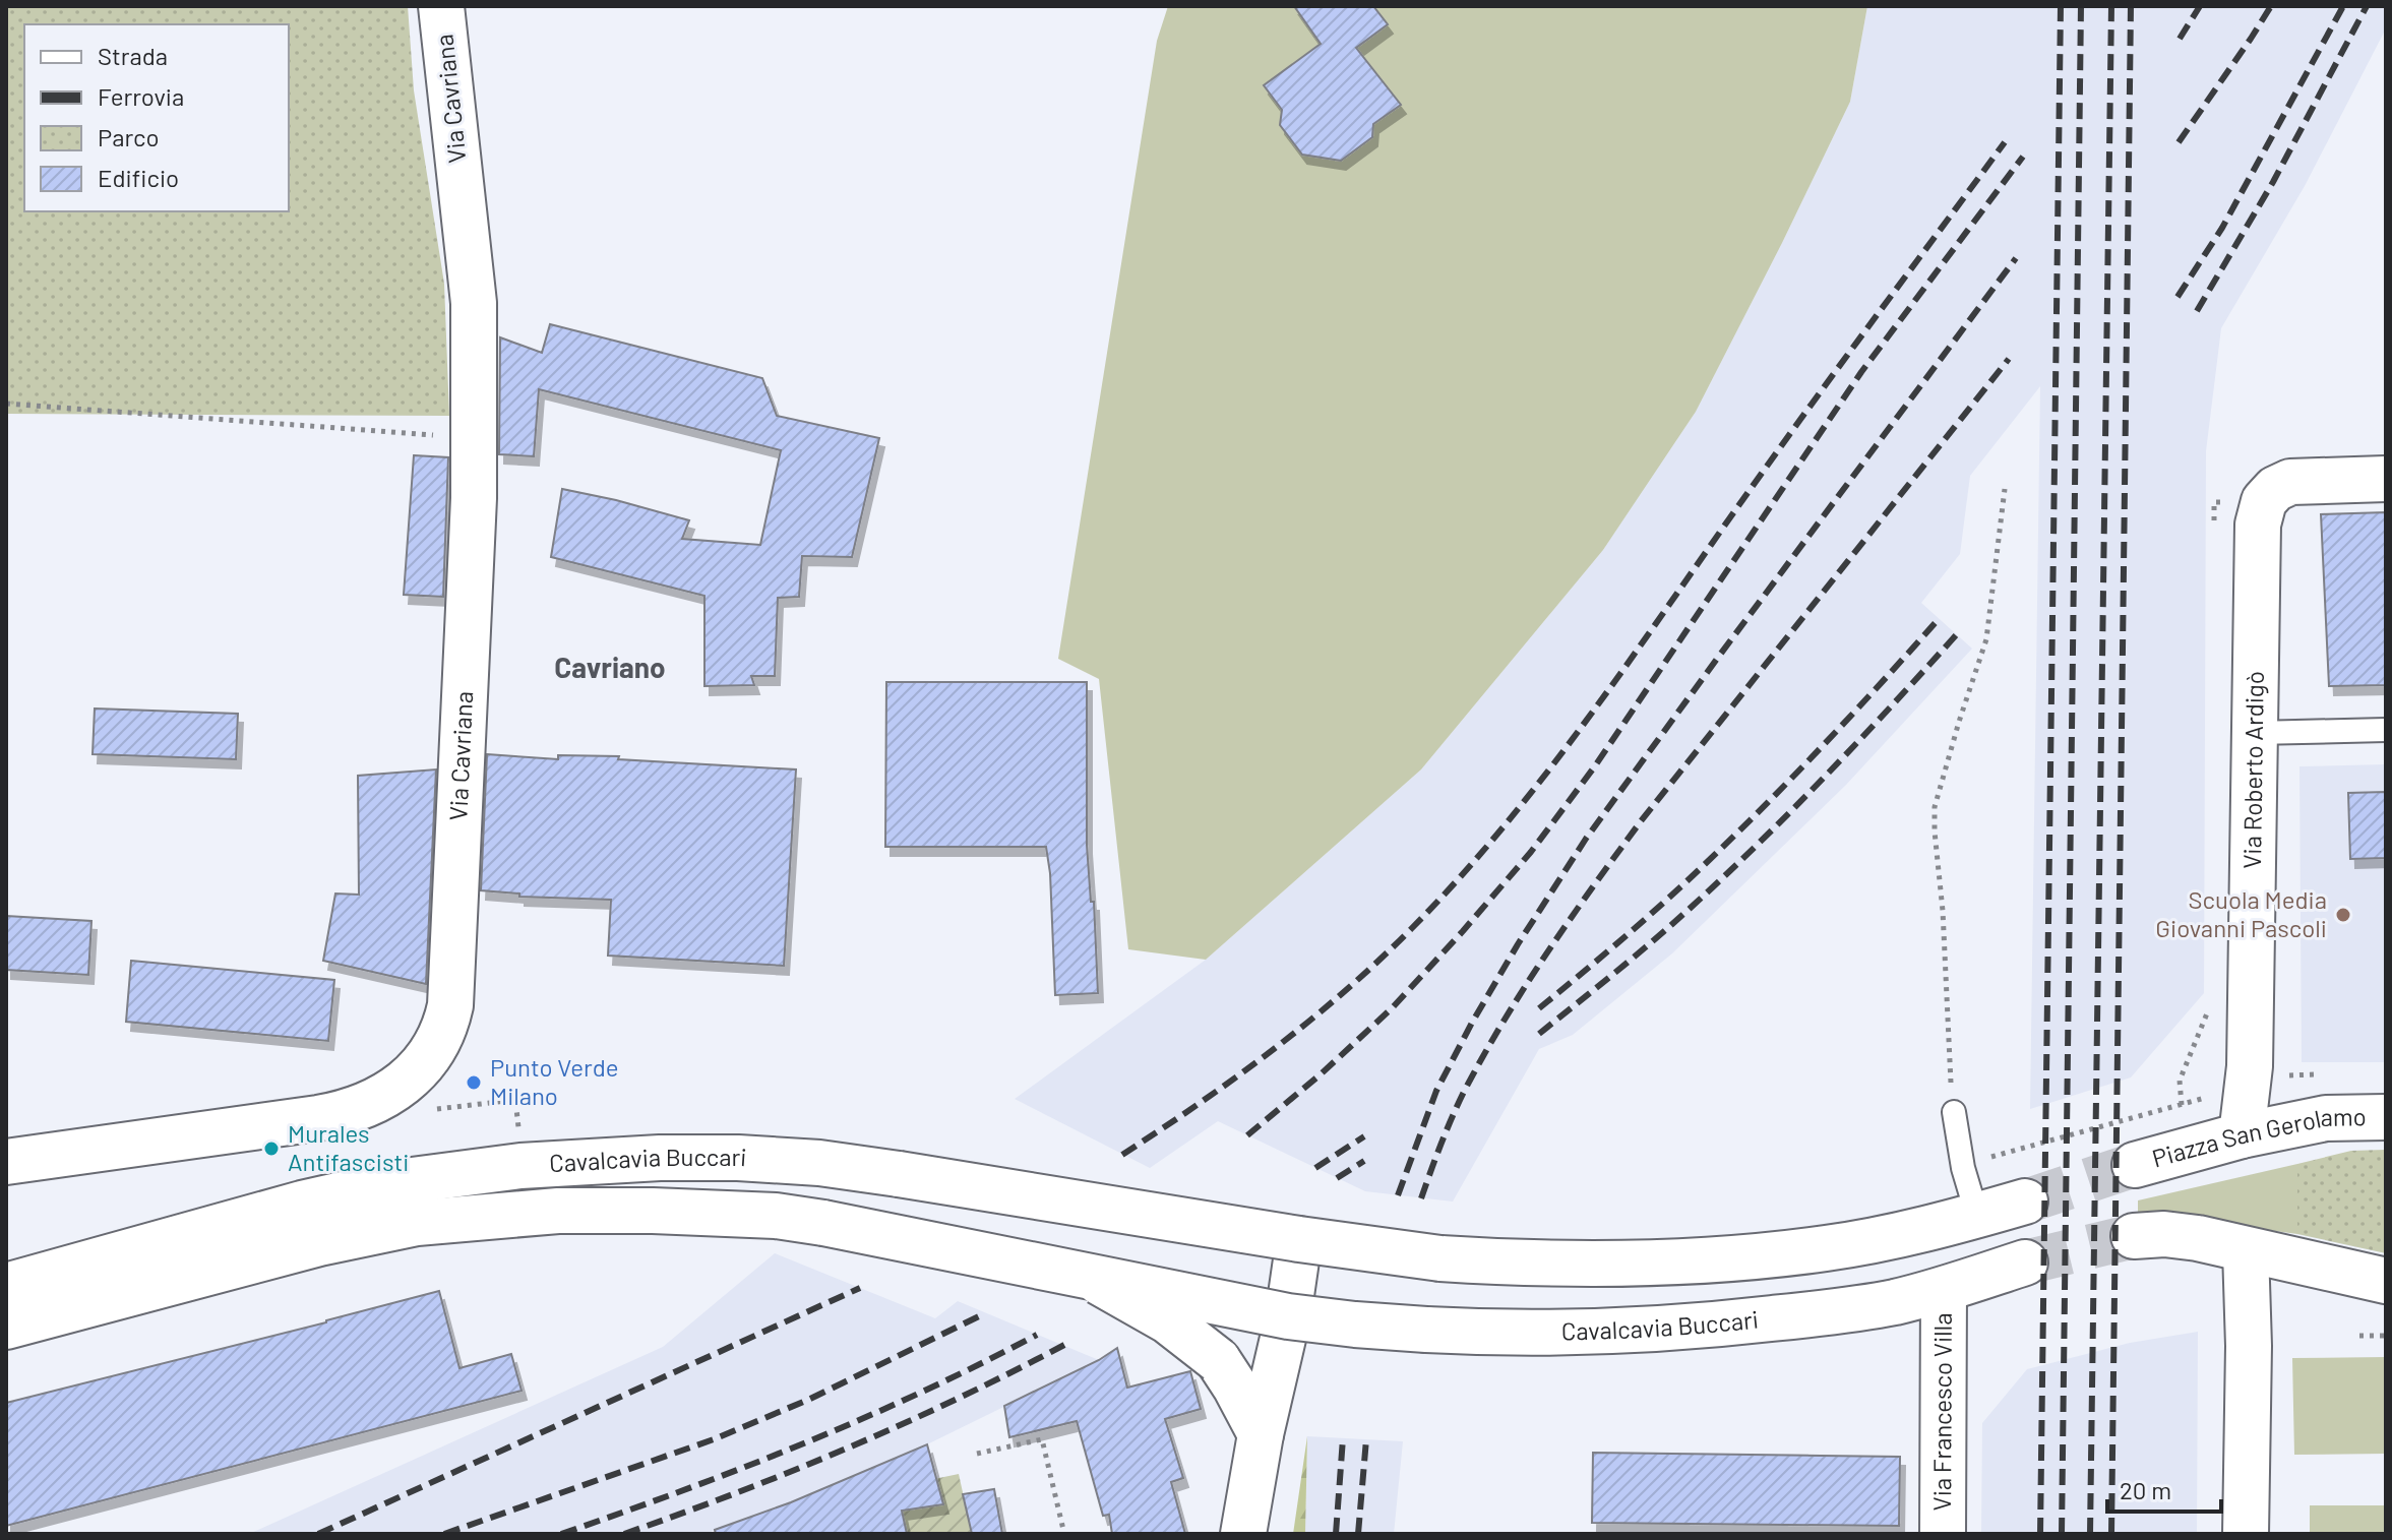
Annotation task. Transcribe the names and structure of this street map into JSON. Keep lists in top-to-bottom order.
{
  "streets": {
    "street": [
      "Via Cavriana",
      "Via Roberto Ardigò",
      "Piazza San Gerolamo",
      "Cavalcavia Buccari",
      "Via Francesco Villa"
    ]
  },
  "crossings": [
    ["Via Roberto Ardigò", "Piazza San Gerolamo"],
    ["Cavalcavia Buccari", "Via Francesco Villa"]
  ],
  "districts": ["Cavriano"],
  "places": ["Scuola Media Giovanni Pascoli", "Punto Verde Milano", "Murales Antifascisti"],
  "legend": [
    "Strada",
    "Ferrovia",
    "Parco",
    "Edificio"
  ],
  "scale_bar": "20 m"
}
